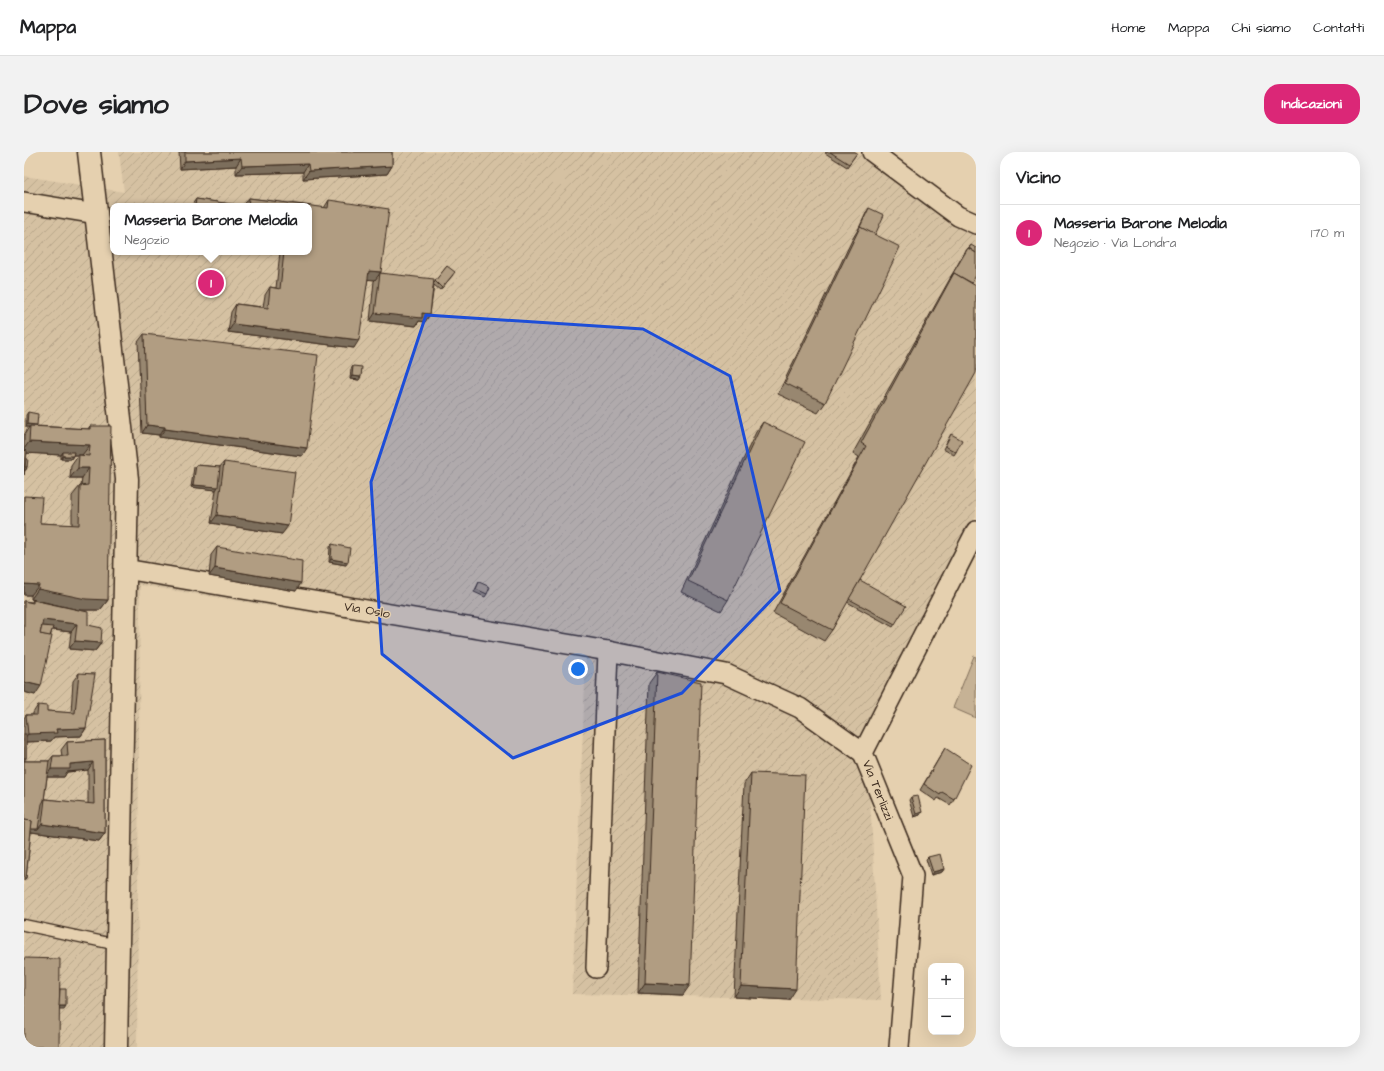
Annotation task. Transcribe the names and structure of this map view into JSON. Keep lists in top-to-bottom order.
{
  "streets": {
    "street": ["Via Oslo", "Via Terlizzi"]
  },
  "crossings": [
    ["Via Oslo", "Via Terlizzi"]
  ],
  "page": {
    "header": "Mappa",
    "nav": [
      "Home",
      "Mappa",
      "Chi siamo",
      "Contatti"
    ],
    "buttons": "Indicazioni",
    "title": "Dove siamo",
    "heading": "Vicino",
    "popup": ["Masseria Barone Melodia", "Negozio"],
    "list": [
      {
        "mark": "1",
        "name": "Masseria Barone Melodia",
        "note": "Negozio · Via Londra",
        "value": "170 m"
      }
    ],
    "pins": "1",
    "map_buttons": ["+", "−"]
  }
}
